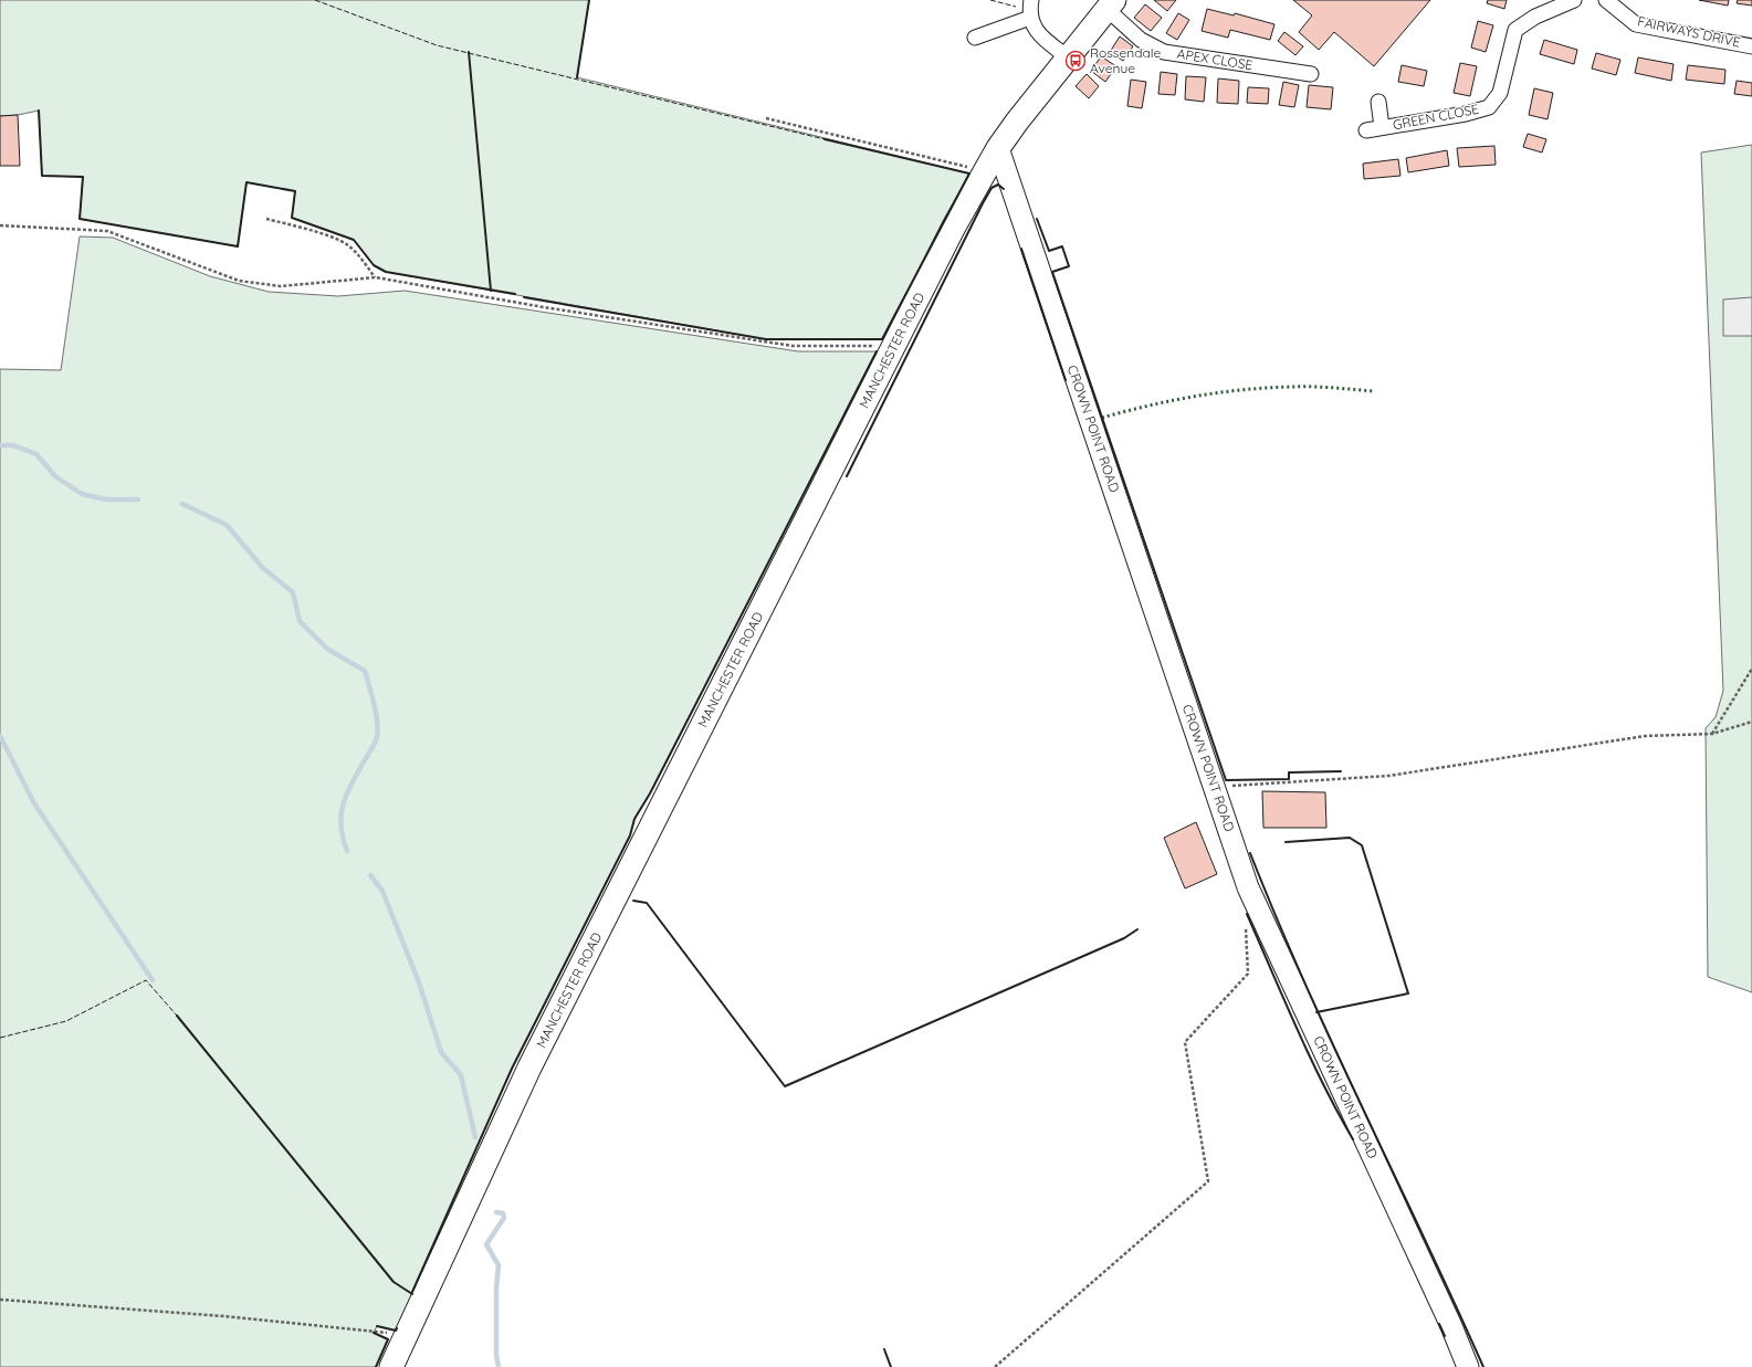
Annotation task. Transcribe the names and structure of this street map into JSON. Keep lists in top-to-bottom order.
{
  "streets": {
    "main road": ["MANCHESTER ROAD"],
    "street": [
      "FAIRWAYS DRIVE",
      "APEX CLOSE",
      "GREEN CLOSE",
      "CROWN POINT ROAD"
    ]
  },
  "crossings": [
    ["APEX CLOSE", "MANCHESTER ROAD"],
    ["MANCHESTER ROAD", "CROWN POINT ROAD"]
  ],
  "places": {
    "bus stop": ["Rossendale Avenue"]
  }
}
